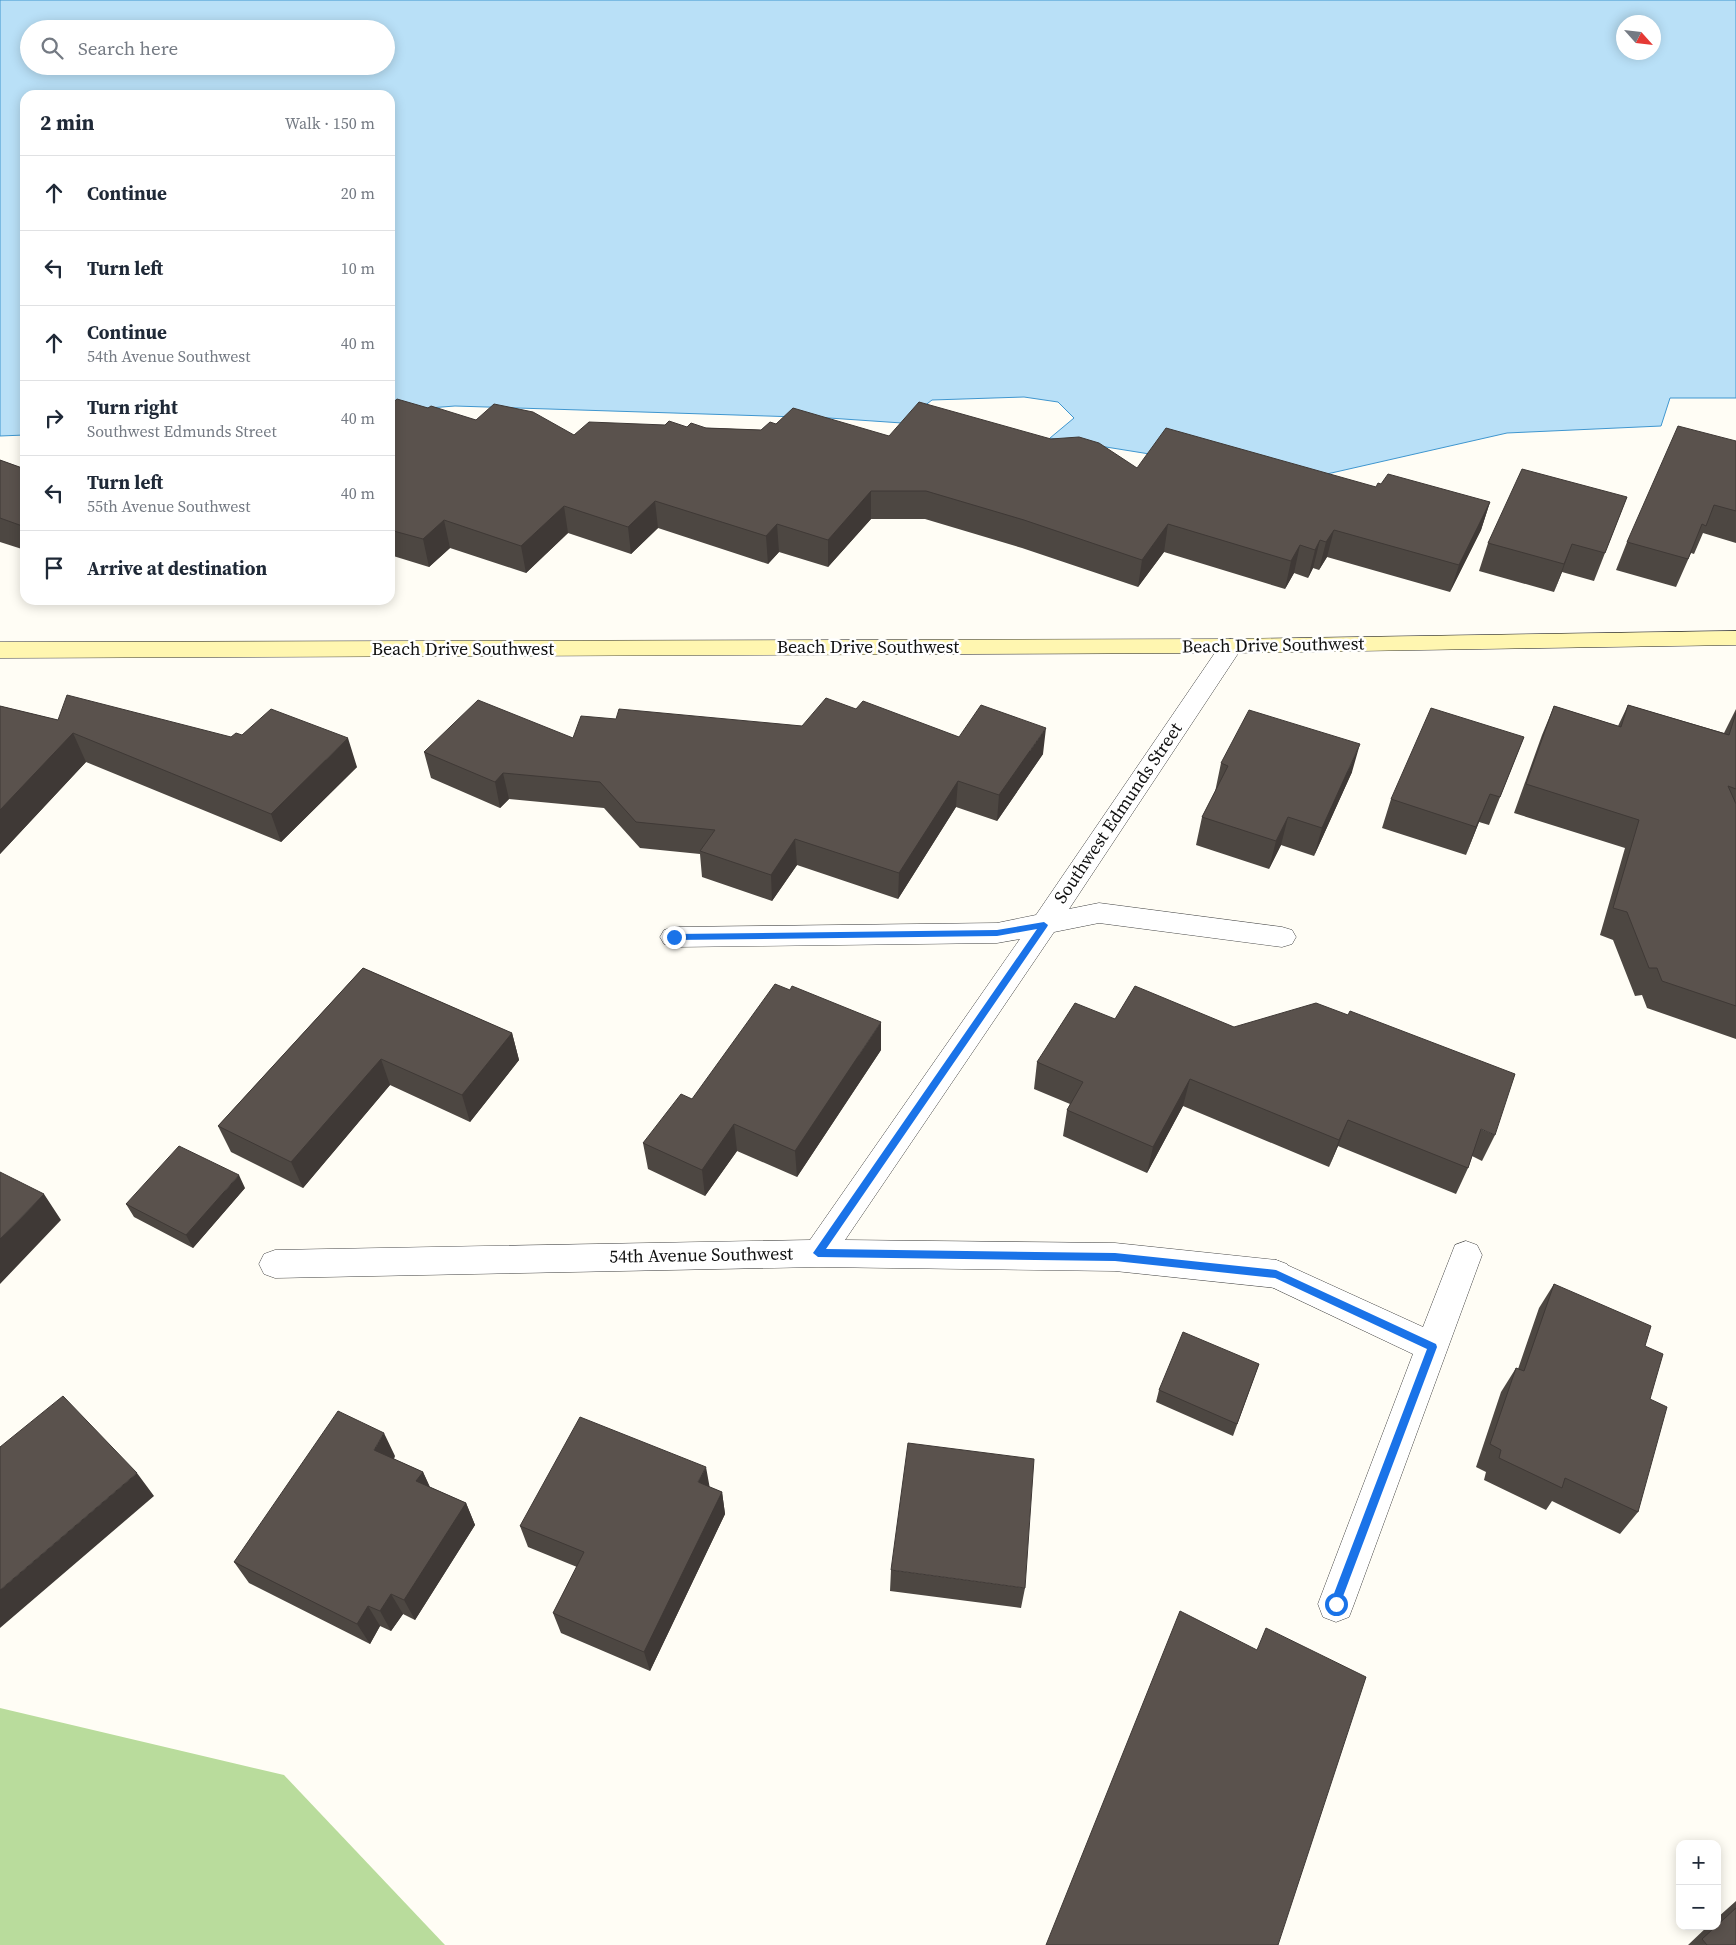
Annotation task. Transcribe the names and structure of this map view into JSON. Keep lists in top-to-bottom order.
{
  "streets": {
    "main road": ["Beach Drive Southwest"],
    "street": ["Southwest Edmunds Street", "54th Avenue Southwest"]
  },
  "crossings": [
    ["Beach Drive Southwest", "Southwest Edmunds Street"],
    ["Southwest Edmunds Street", "54th Avenue Southwest"]
  ],
  "north": "bottom right",
  "page": {
    "search": "Search here",
    "heading": ["2 min", "Walk · 150 m"],
    "list": [
      ["Continue", "20 m"],
      ["Turn left", "10 m"],
      ["Continue", "54th Avenue Southwest", "40 m"],
      ["Turn right", "Southwest Edmunds Street", "40 m"],
      ["Turn left", "55th Avenue Southwest", "40 m"],
      "Arrive at destination"
    ],
    "map_buttons": ["+", "−"]
  }
}
